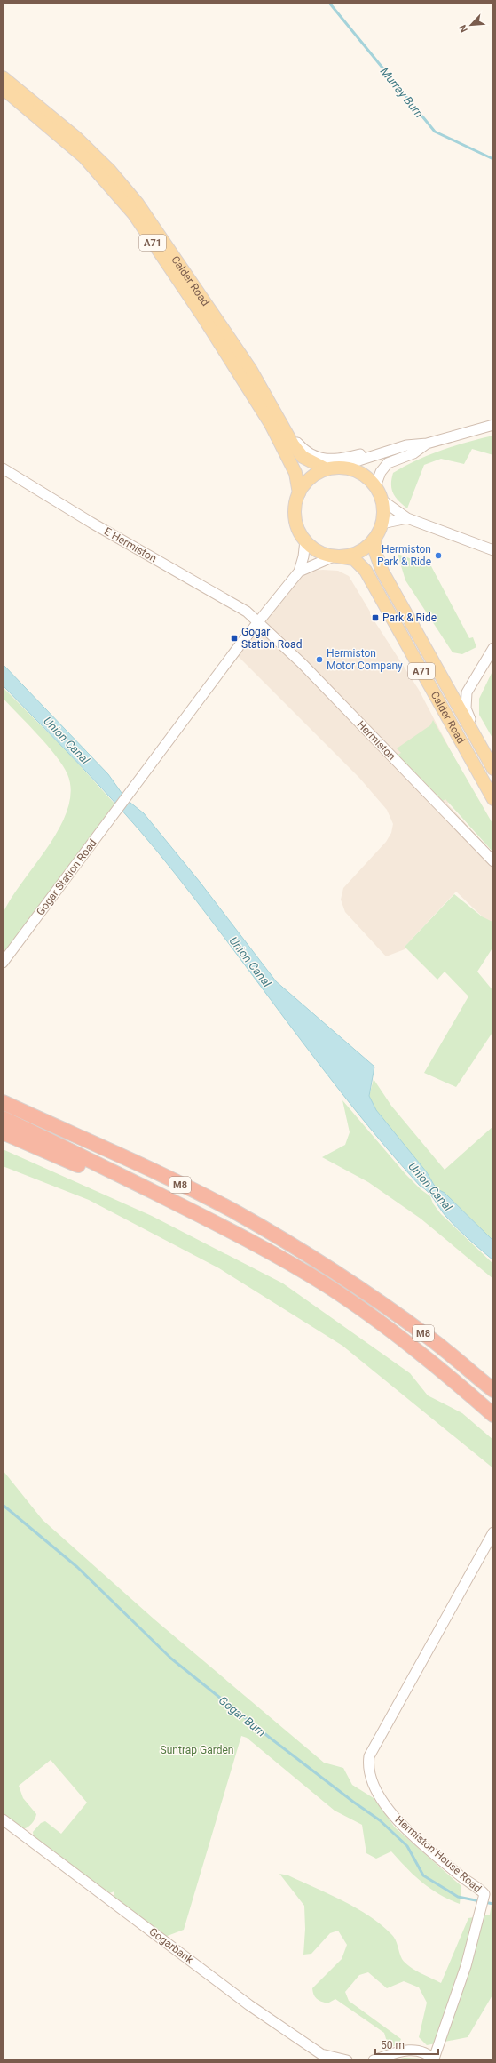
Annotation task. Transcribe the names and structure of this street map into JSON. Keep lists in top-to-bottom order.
{
  "streets": {
    "highway": ["M8"],
    "main road": ["A71", "Calder Road"],
    "street": [
      "E Hermiston",
      "Hermiston",
      "Gogar Station Road",
      "Hermiston House Road",
      "Gogarbank"
    ]
  },
  "crossings": [
    ["Calder Road", "Gogar Station Road"],
    ["E Hermiston", "Hermiston"],
    ["E Hermiston", "Gogar Station Road"],
    ["Hermiston", "Gogar Station Road"]
  ],
  "water": ["Murray Burn", "Union Canal", "Gogar Burn"],
  "parks": ["Suntrap Garden"],
  "places": {
    "other": ["Hermiston Park & Ride", "Hermiston Motor Company"],
    "transit": ["Park & Ride", "Gogar Station Road"]
  },
  "scale_bar": "50 m",
  "north": "bottom left"
}
